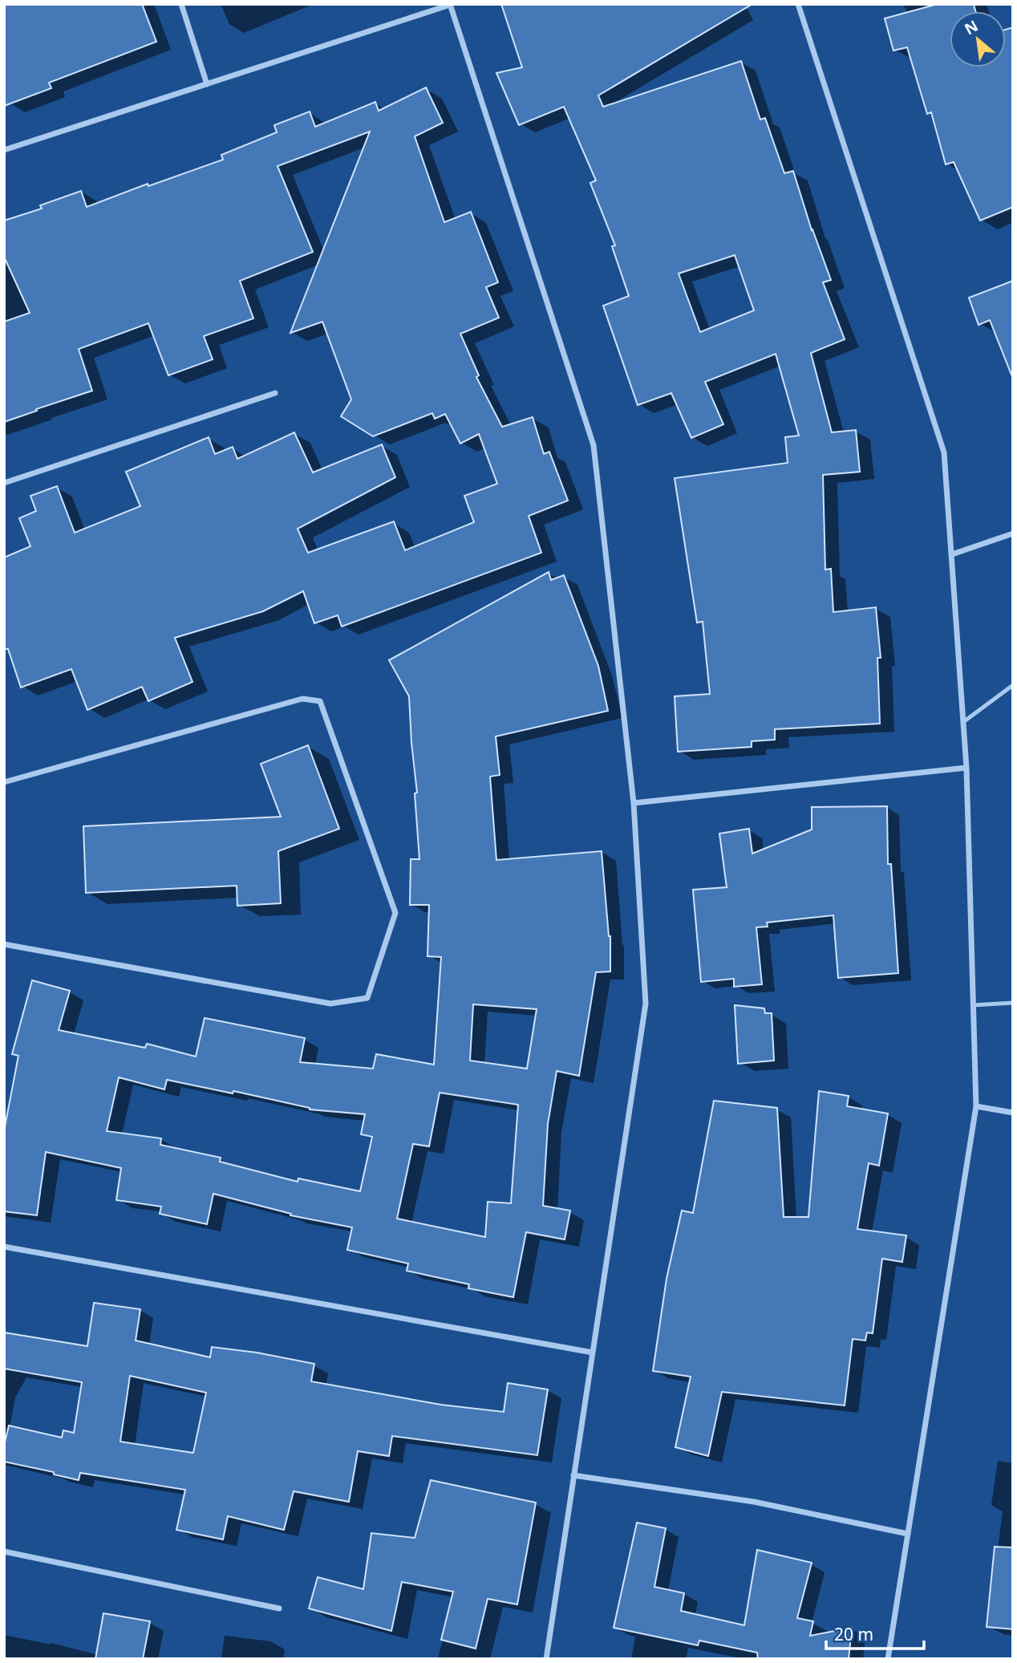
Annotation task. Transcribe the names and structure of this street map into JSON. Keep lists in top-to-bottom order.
{
  "scale_bar": "20 m",
  "north": "top left"
}
